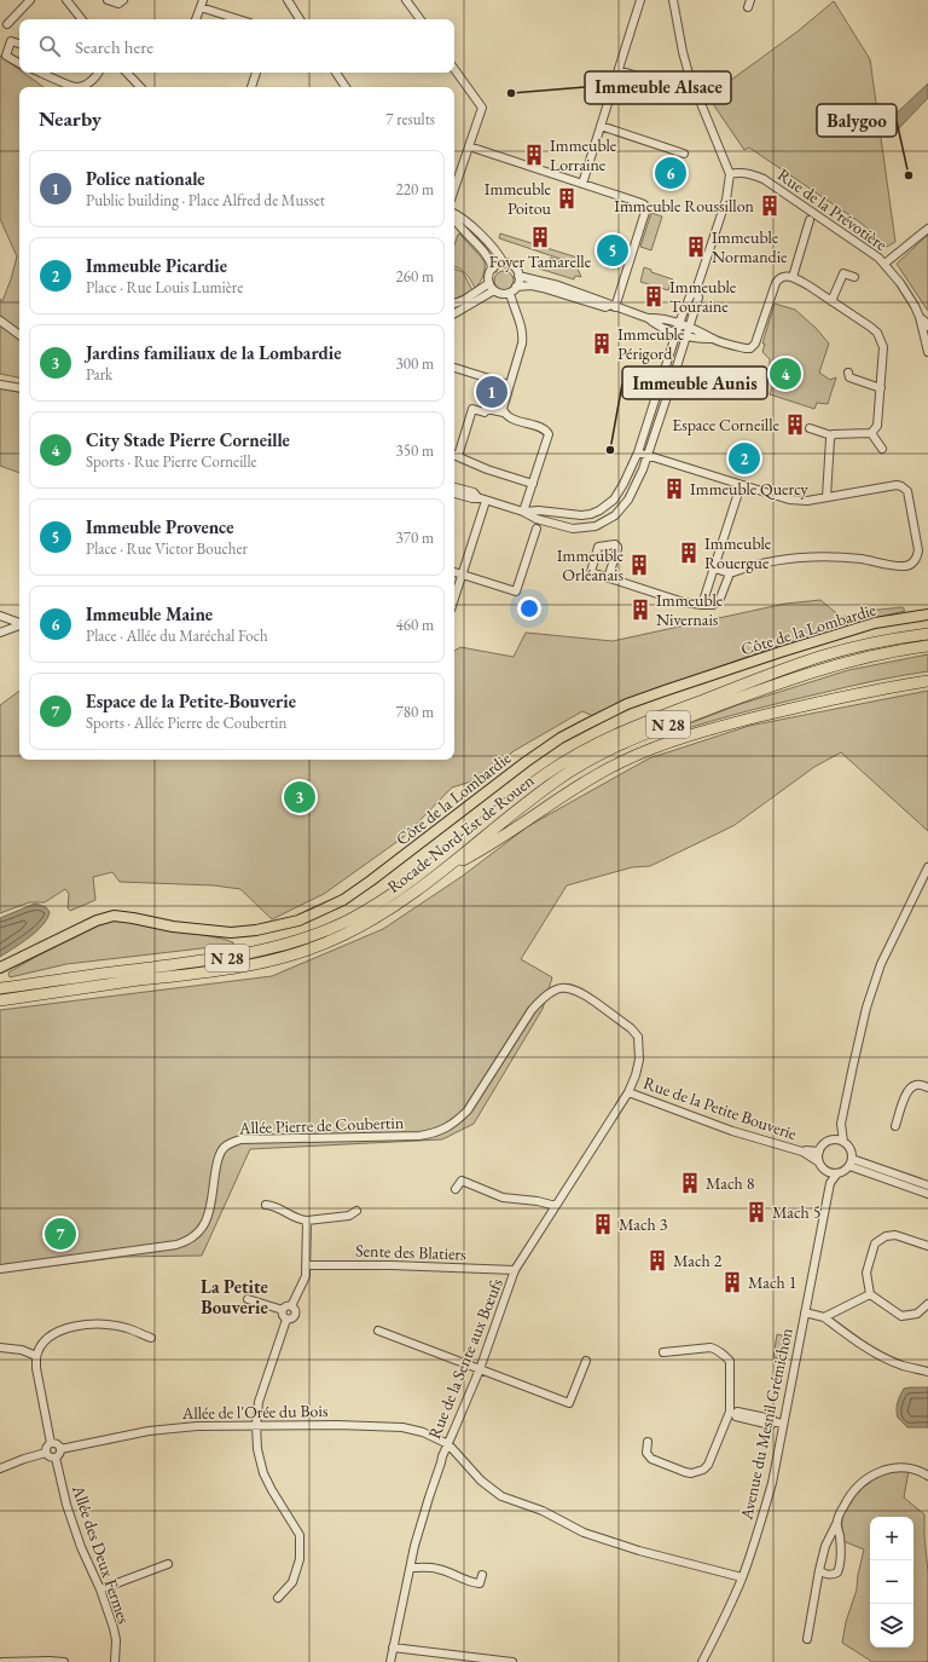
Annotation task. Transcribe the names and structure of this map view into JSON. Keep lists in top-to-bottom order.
{
  "streets": {
    "highway": ["N 28", "Rocade Nord-Est de Rouen"],
    "main road": ["Côte de la Lombardie"],
    "street": [
      "Rue de la Prévotière",
      "Rue de la Petite Bouverie",
      "Allée Pierre de Coubertin",
      "Sente des Blatiers",
      "Rue de la Sente aux Bœufs",
      "Allée de l'Orée du Bois",
      "Avenue du Mesnil Grémichon",
      "Allée des Deux Fermes"
    ]
  },
  "crossings": [
    ["Rue de la Petite Bouverie", "Rue de la Sente aux Bœufs"],
    ["Rue de la Petite Bouverie", "Avenue du Mesnil Grémichon"],
    ["Allée Pierre de Coubertin", "Rue de la Sente aux Bœufs"],
    ["Sente des Blatiers", "Rue de la Sente aux Bœufs"],
    ["Rue de la Sente aux Bœufs", "Allée de l'Orée du Bois"],
    ["Allée de l'Orée du Bois", "Allée des Deux Fermes"]
  ],
  "districts": ["La Petite Bouverie"],
  "places": {
    "other": ["Immeuble Alsace", "Balygoo", "Immeuble Aunis"],
    "building": [
      "Immeuble Lorraine",
      "Immeuble Poitou",
      "Immeuble Roussillon",
      "Foyer Tamarelle",
      "Immeuble Normandie",
      "Immeuble Touraine",
      "Immeuble Périgord",
      "Espace Corneille",
      "Immeuble Quercy",
      "Immeuble Rouergue",
      "Immeuble Orléanais",
      "Immeuble Nivernais",
      "Mach 8",
      "Mach 5",
      "Mach 3",
      "Mach 2",
      "Mach 1"
    ]
  },
  "page": {
    "search": "Search here",
    "heading": ["Nearby", "7 results"],
    "list": [
      {
        "mark": "1",
        "name": "Police nationale",
        "note": "Public building · Place Alfred de Musset",
        "value": "220 m"
      },
      {
        "mark": "2",
        "name": "Immeuble Picardie",
        "note": "Place · Rue Louis Lumière",
        "value": "260 m"
      },
      {
        "mark": "3",
        "name": "Jardins familiaux de la Lombardie",
        "note": "Park",
        "value": "300 m"
      },
      {
        "mark": "4",
        "name": "City Stade Pierre Corneille",
        "note": "Sports · Rue Pierre Corneille",
        "value": "350 m"
      },
      {
        "mark": "5",
        "name": "Immeuble Provence",
        "note": "Place · Rue Victor Boucher",
        "value": "370 m"
      },
      {
        "mark": "6",
        "name": "Immeuble Maine",
        "note": "Place · Allée du Maréchal Foch",
        "value": "460 m"
      },
      {
        "mark": "7",
        "name": "Espace de la Petite-Bouverie",
        "note": "Sports · Allée Pierre de Coubertin",
        "value": "780 m"
      }
    ],
    "pins": [
      "6",
      "5",
      "4",
      "1",
      "2",
      "3",
      "7"
    ],
    "map_buttons": ["+", "−"]
  }
}
